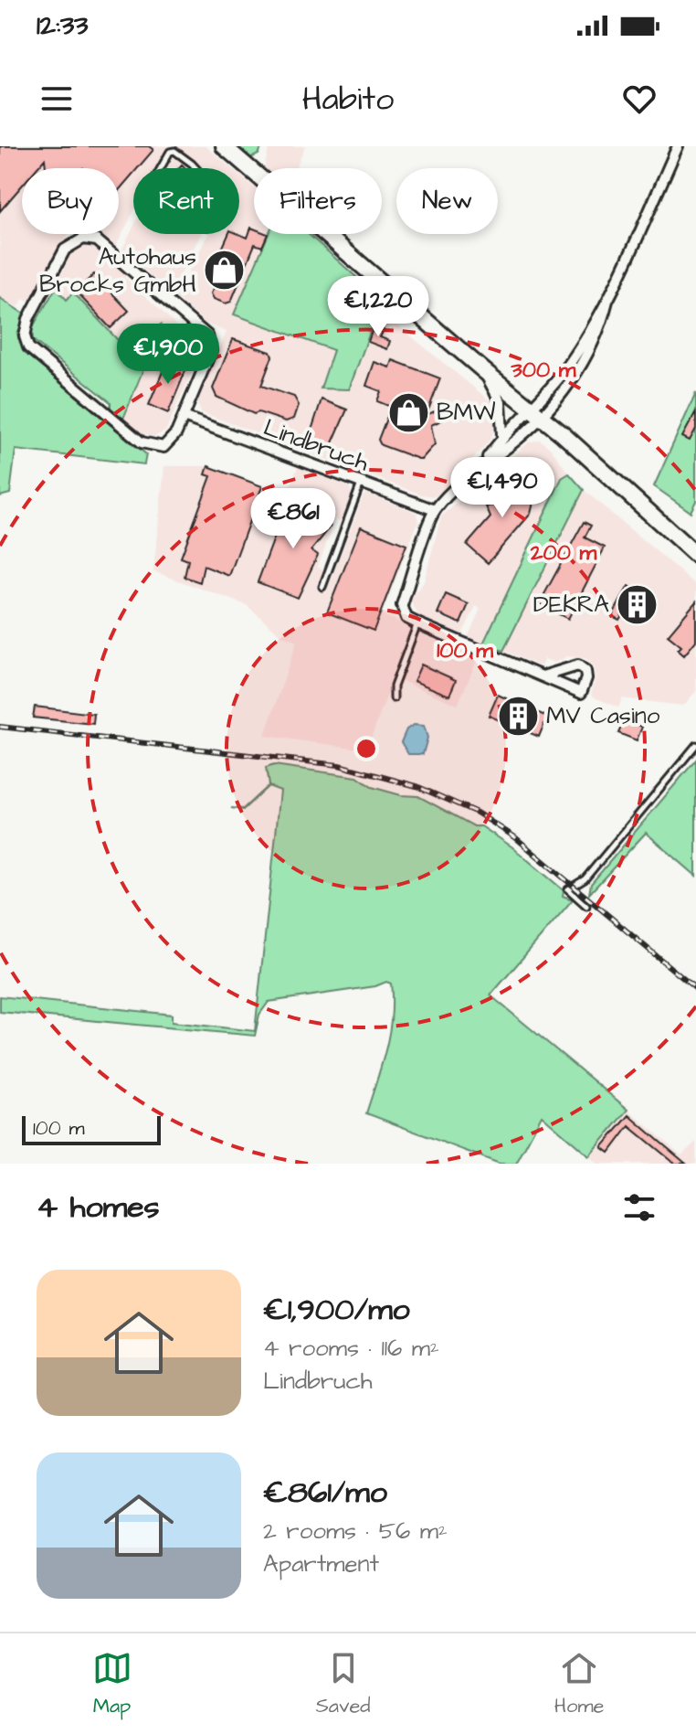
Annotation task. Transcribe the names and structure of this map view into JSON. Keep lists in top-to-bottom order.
{
  "streets": {
    "street": ["Lindbruch"]
  },
  "places": {
    "shop": ["Autohaus Brocks GmbH", "BMW"],
    "building": ["DEKRA", "MV Casino"]
  },
  "scale_bar": "100 m",
  "page": {
    "status": "12:33",
    "header": "Habito",
    "chip": [
      "Buy",
      "Rent",
      "Filters",
      "New"
    ],
    "price": [
      "€1,220",
      "€1,900",
      "€1,490",
      "€861"
    ],
    "scale": "100 m",
    "heading": "4 homes",
    "list": [
      {
        "name": "€1,900/mo",
        "note": "4 rooms · 116 m² · Lindbruch"
      },
      {
        "name": "€861/mo",
        "note": "2 rooms · 56 m² · Apartment"
      }
    ],
    "tabs": ["Map", "Saved", "Home"]
  },
  "rings": ["300 m", "200 m", "100 m"]
}
